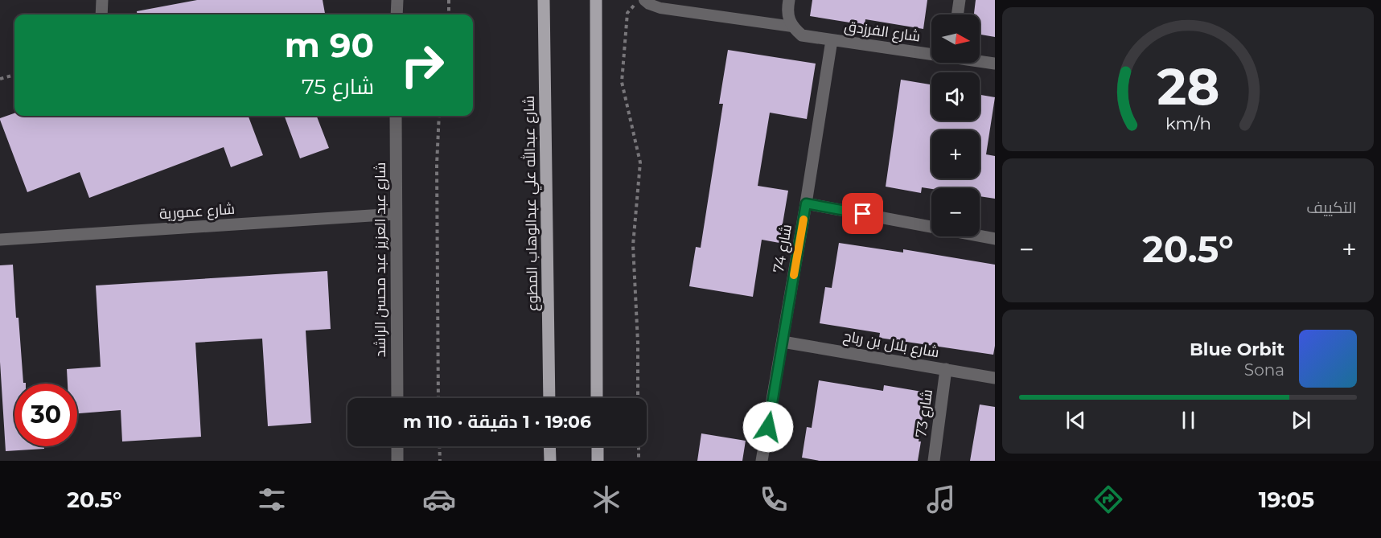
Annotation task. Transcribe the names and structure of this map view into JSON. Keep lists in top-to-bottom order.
{
  "streets": {
    "main road": ["شارع عبدالله علي عبدالوهاب المطوع"],
    "street": [
      "شارع الفرزدق",
      "شارع عمورية",
      "شارع 74",
      "شارع عبد العزيز عبد محسن الراشد",
      "شارع بلال بن رباح",
      "شارع 73"
    ]
  },
  "crossings": [
    ["شارع الفرزدق", "شارع 74"],
    ["شارع عمورية", "شارع عبد العزيز عبد محسن الراشد"],
    ["شارع 74", "شارع بلال بن رباح"],
    ["شارع بلال بن رباح", "شارع 73"]
  ],
  "north": "right",
  "page": {
    "map_buttons": ["+", "−"],
    "turn": ["90 m", "شارع 75"],
    "tile": "التكييف",
    "heat": ["−", "20.5°", "+"],
    "song": ["Blue Orbit", "Sona"],
    "limit": "30",
    "trip": "19:06 · 1 دقيقة · 110 m",
    "tabs": ["19:05", "20.5°"],
    "gauge": ["28", "km/h"]
  }
}
